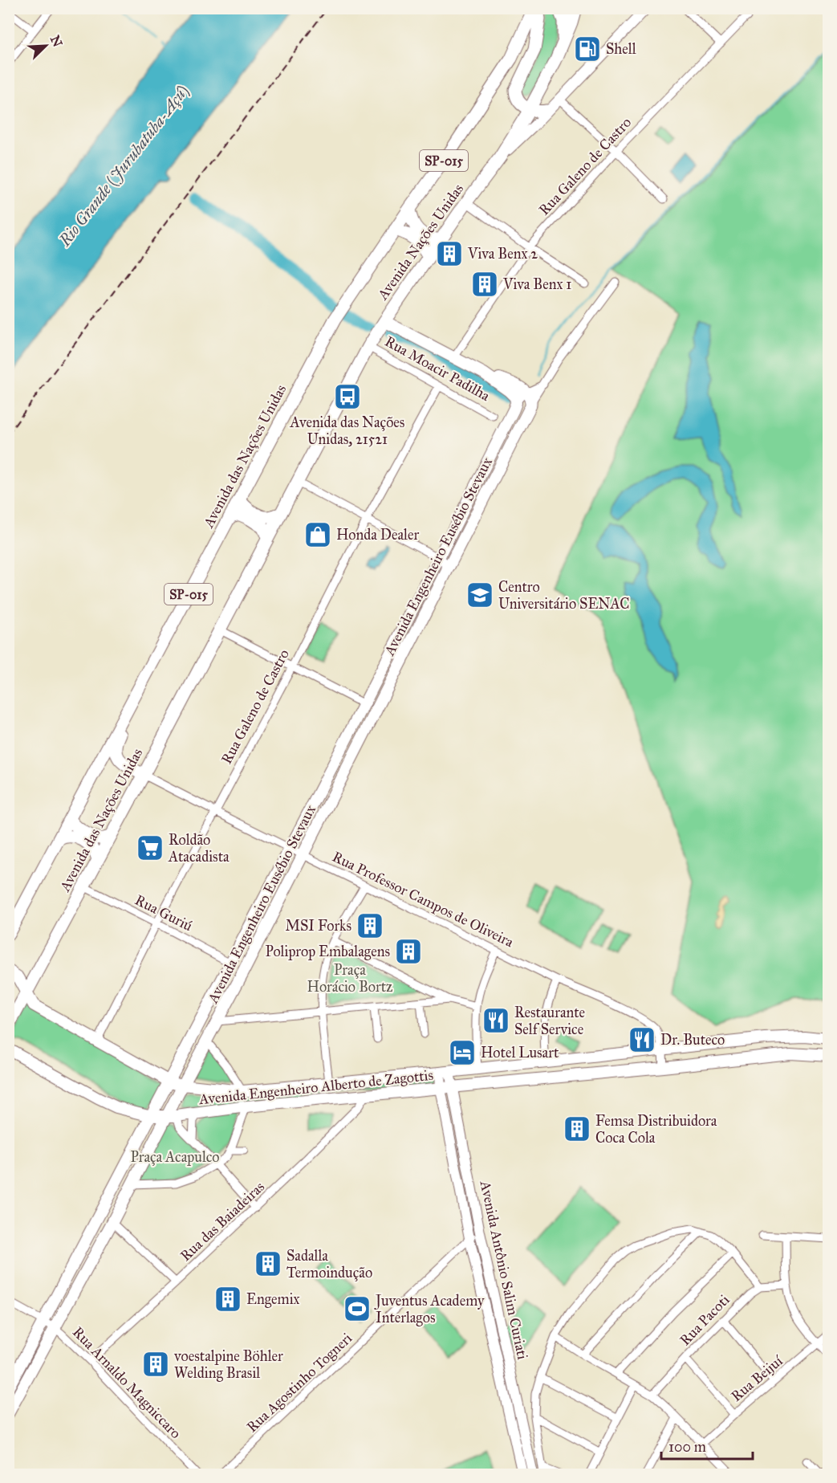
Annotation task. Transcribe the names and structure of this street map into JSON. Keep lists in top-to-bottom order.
{
  "streets": {
    "highway": ["SP-015", "Avenida Nações Unidas", "Avenida das Nações Unidas"],
    "main road": ["Rua Moacir Padilha", "Avenida Engenheiro Eusébio Stevaux", "Avenida Engenheiro Alberto de Zagottis"],
    "street": [
      "Rua Galeno de Castro",
      "Rua Professor Campos de Oliveira",
      "Rua Guriú",
      "Rua das Baiadeiras",
      "Avenida Antônio Salim Curiati",
      "Rua Pacoti",
      "Rua Beijuí",
      "Rua Arnaldo Magniccaro",
      "Rua Agostinho Togneri"
    ]
  },
  "crossings": [
    ["SP-015", "Avenida Nações Unidas"],
    ["Rua Galeno de Castro", "Rua Moacir Padilha"],
    ["Rua Galeno de Castro", "Rua Professor Campos de Oliveira"],
    ["Rua Galeno de Castro", "Rua Guriú"],
    ["Rua Galeno de Castro", "Avenida Engenheiro Alberto de Zagottis"],
    ["Avenida Nações Unidas", "Rua Moacir Padilha"],
    ["Avenida Nações Unidas", "Avenida das Nações Unidas"],
    ["Rua Moacir Padilha", "Avenida das Nações Unidas"],
    ["Avenida das Nações Unidas", "Rua Professor Campos de Oliveira"],
    ["Avenida das Nações Unidas", "Rua Guriú"],
    ["Avenida das Nações Unidas", "Avenida Engenheiro Alberto de Zagottis"],
    ["Avenida Engenheiro Eusébio Stevaux", "Rua Professor Campos de Oliveira"],
    ["Avenida Engenheiro Eusébio Stevaux", "Rua Guriú"],
    ["Avenida Engenheiro Eusébio Stevaux", "Avenida Engenheiro Alberto de Zagottis"],
    ["Avenida Engenheiro Eusébio Stevaux", "Rua Arnaldo Magniccaro"],
    ["Rua Professor Campos de Oliveira", "Avenida Engenheiro Alberto de Zagottis"],
    ["Avenida Engenheiro Alberto de Zagottis", "Rua das Baiadeiras"],
    ["Avenida Engenheiro Alberto de Zagottis", "Avenida Antônio Salim Curiati"],
    ["Rua das Baiadeiras", "Rua Arnaldo Magniccaro"],
    ["Avenida Antônio Salim Curiati", "Rua Agostinho Togneri"]
  ],
  "water": ["Rio Grande (Jurubatuba-Açú)"],
  "parks": ["Praça Horácio Bortz", "Praça Acapulco"],
  "places": {
    "fuel station": ["Shell"],
    "building": [
      "Viva Benx 2",
      "Viva Benx 1",
      "MSI Forks",
      "Poliprop Embalagens",
      "Femsa Distribuidora Coca Cola",
      "Sadalla Termoindução",
      "Engemix",
      "voestalpine Böhler Welding Brasil"
    ],
    "bus stop": ["Avenida das Nações Unidas, 21521"],
    "shop": ["Honda Dealer"],
    "school or university": ["Centro Universitário SENAC"],
    "supermarket": ["Roldão Atacadista"],
    "restaurant": ["Restaurante Self Service", "Dr. Buteco"],
    "hotel": ["Hotel Lusart"],
    "sports": ["Juventus Academy Interlagos"]
  },
  "scale_bar": "100 m",
  "north": "top right"
}
